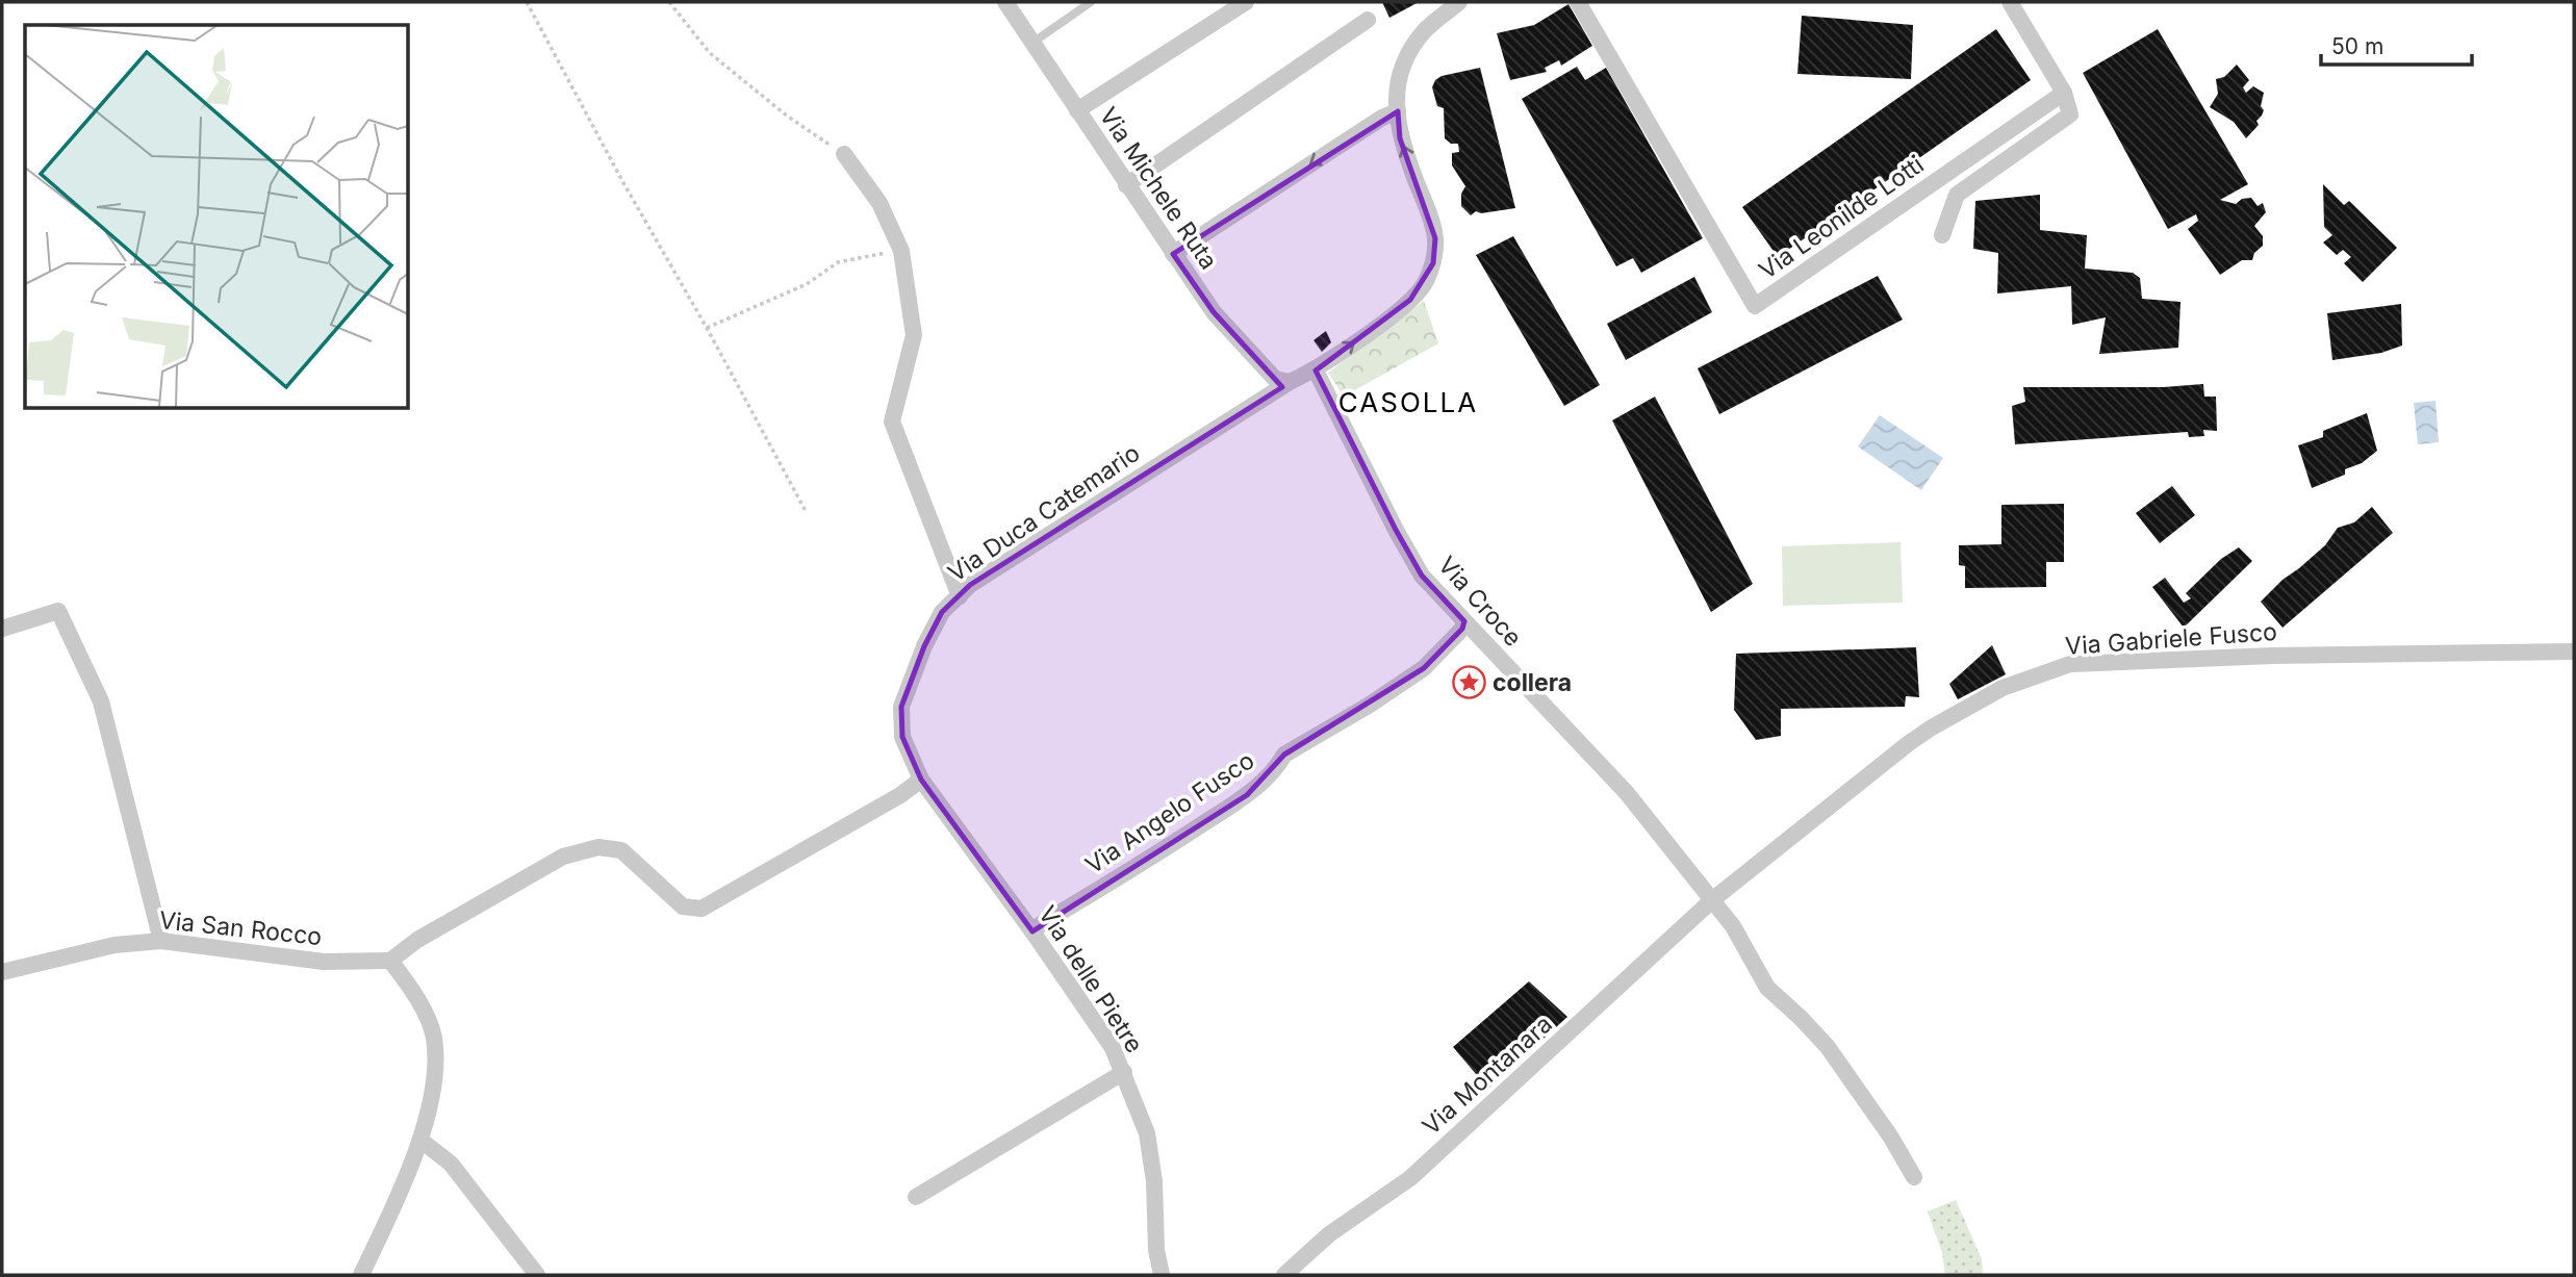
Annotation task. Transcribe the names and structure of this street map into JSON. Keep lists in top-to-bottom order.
{
  "streets": {
    "street": [
      "Via Michele Ruta",
      "Via Leonilde Lotti",
      "Via Duca Catemario",
      "Via Croce",
      "Via Gabriele Fusco",
      "Via Angelo Fusco",
      "Via San Rocco",
      "Via delle Pietre",
      "Via Montanara"
    ]
  },
  "crossings": [
    ["Via Michele Ruta", "Via Duca Catemario"],
    ["Via Duca Catemario", "Via Croce"],
    ["Via Duca Catemario", "Via delle Pietre"],
    ["Via Croce", "Via Gabriele Fusco"],
    ["Via Croce", "Via Angelo Fusco"],
    ["Via Croce", "Via Montanara"],
    ["Via Gabriele Fusco", "Via Montanara"],
    ["Via Angelo Fusco", "Via delle Pietre"]
  ],
  "districts": ["CASOLLA"],
  "places": {
    "place": ["collera"]
  },
  "scale_bar": "50 m"
}
